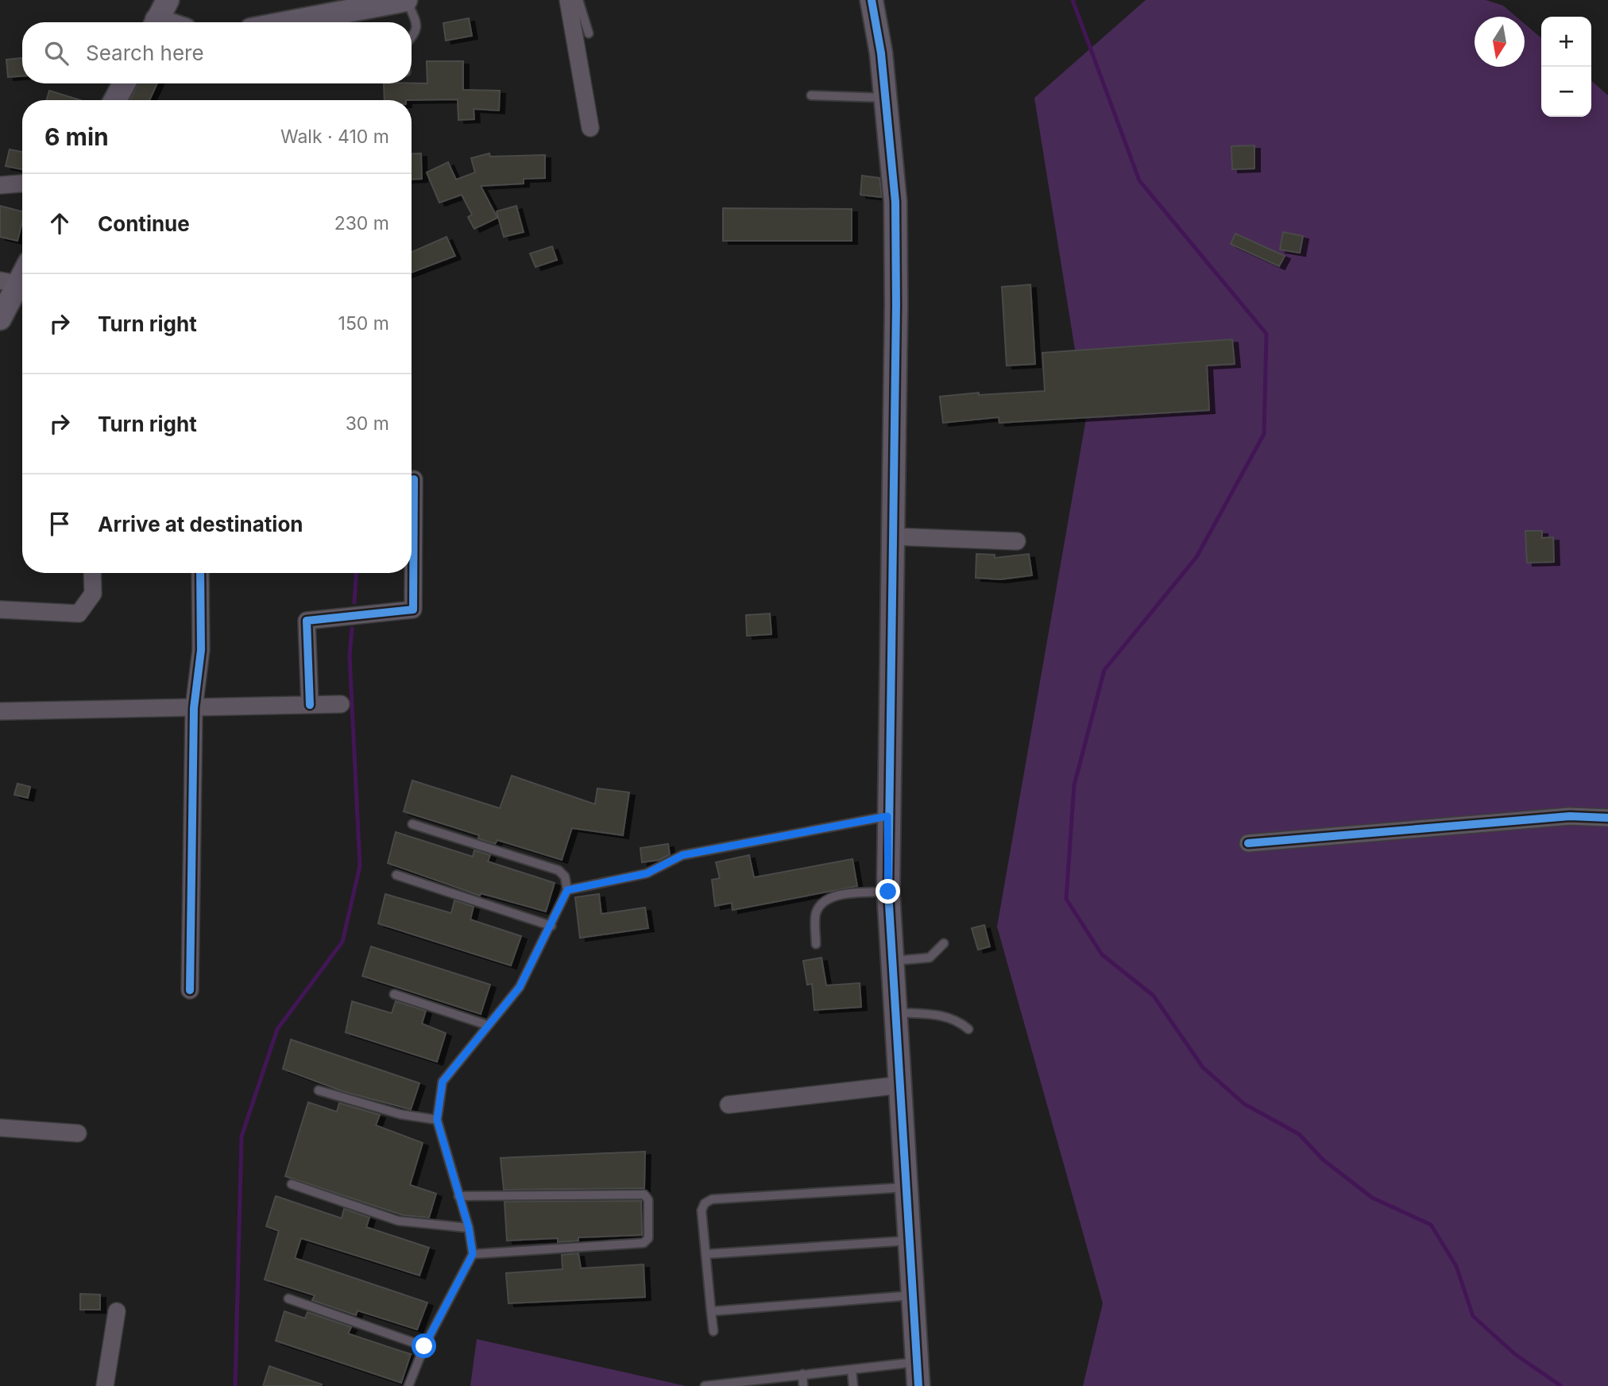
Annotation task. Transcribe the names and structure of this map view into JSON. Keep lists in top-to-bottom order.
{
  "north": "bottom",
  "page": {
    "map_buttons": ["+", "−"],
    "search": "Search here",
    "heading": ["6 min", "Walk · 410 m"],
    "list": [
      ["Continue", "230 m"],
      ["Turn right", "150 m"],
      ["Turn right", "30 m"],
      "Arrive at destination"
    ]
  }
}
